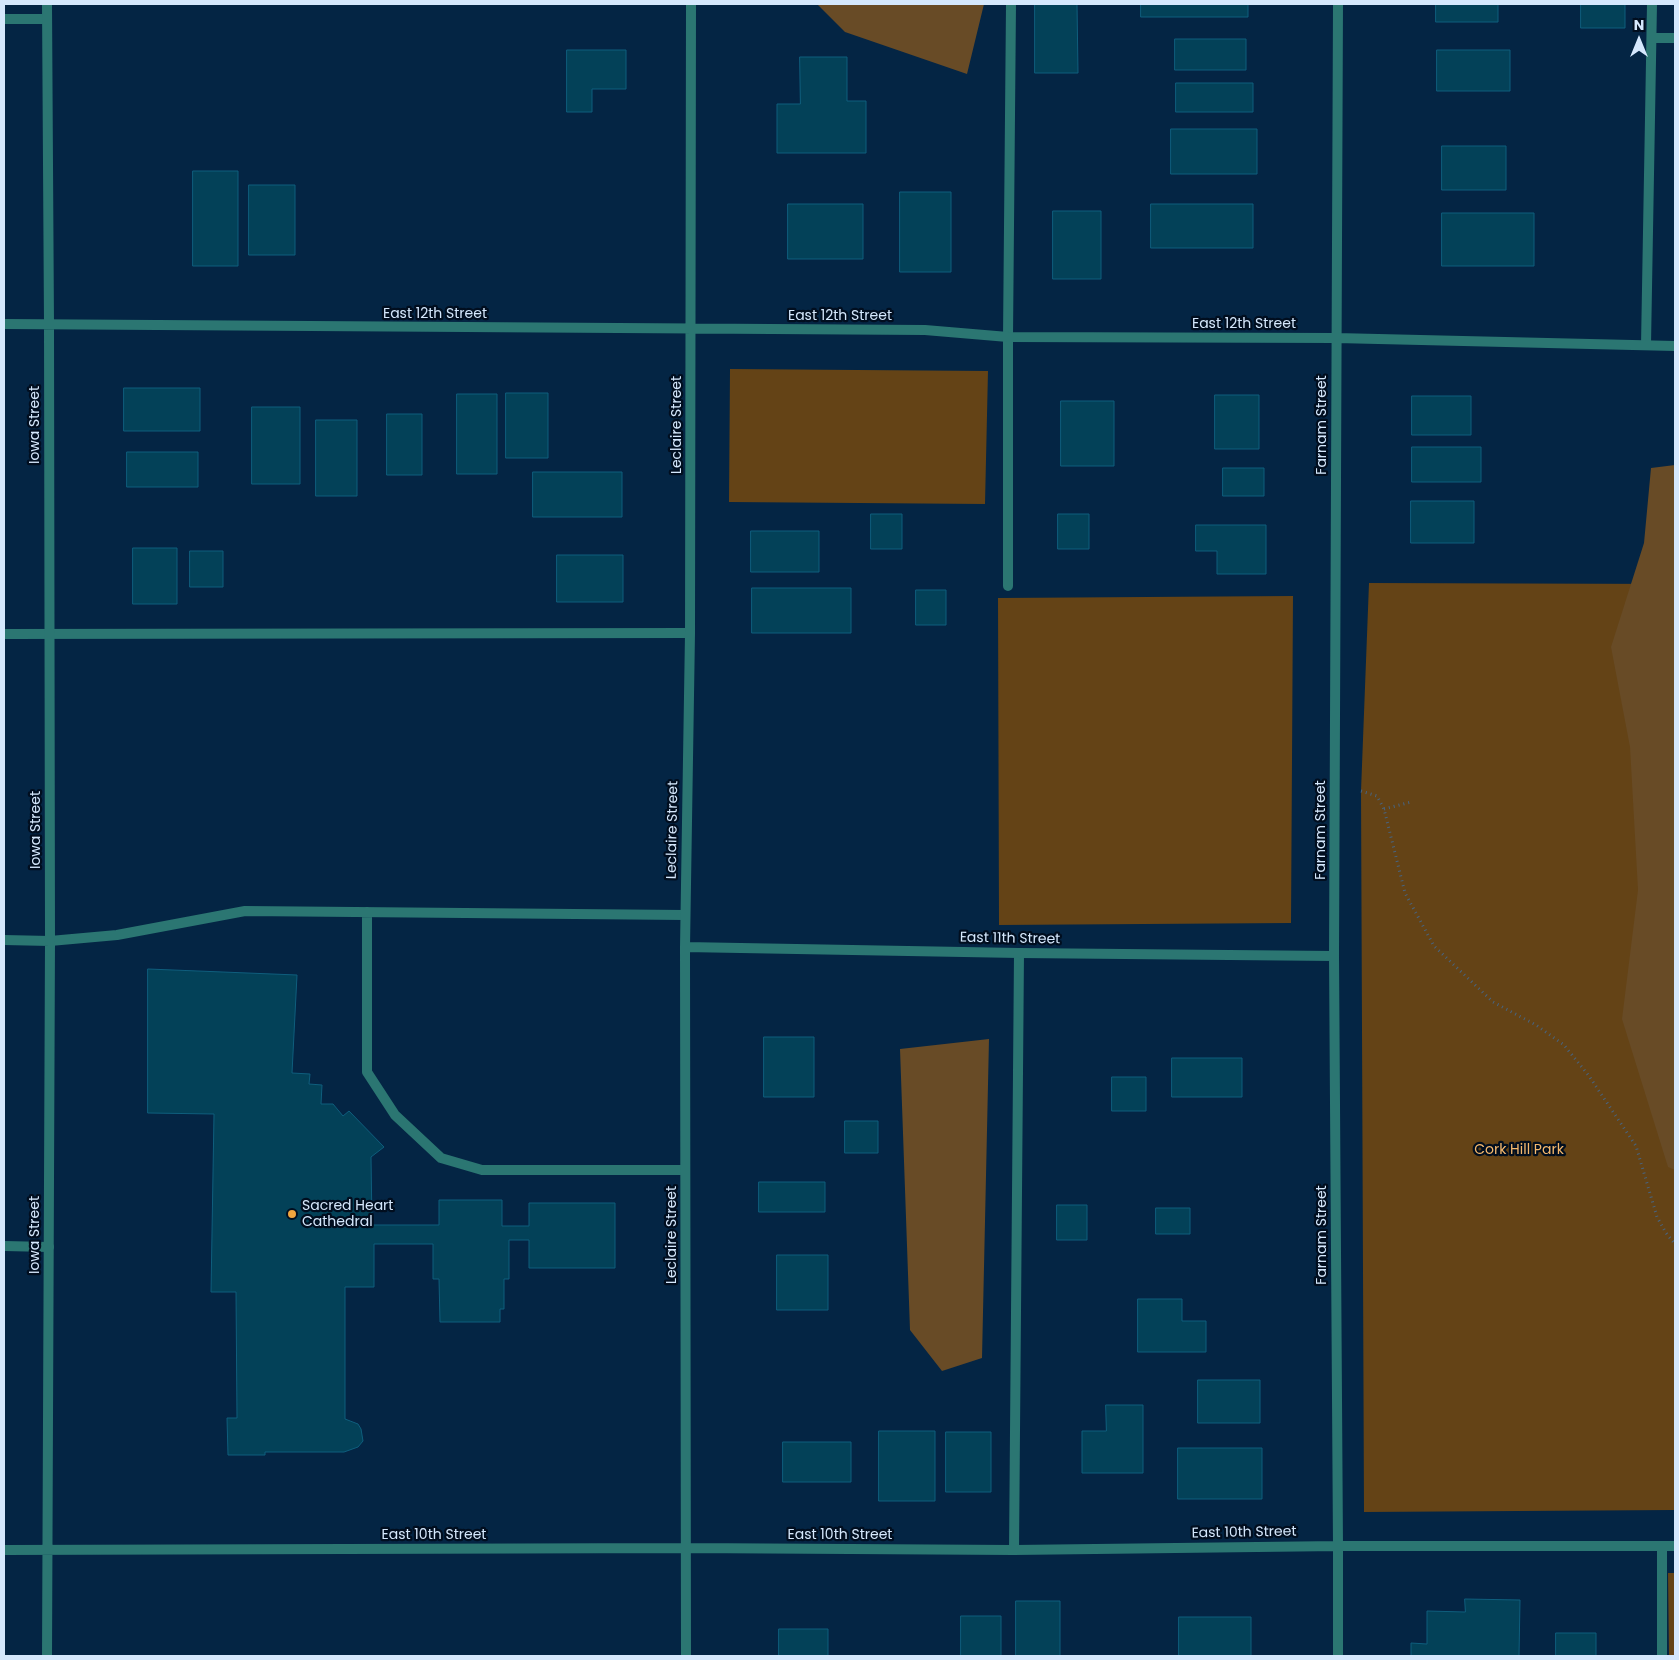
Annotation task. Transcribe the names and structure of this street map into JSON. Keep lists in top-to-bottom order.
{
  "streets": {
    "street": [
      "East 12th Street",
      "Iowa Street",
      "Leclaire Street",
      "Farnam Street",
      "East 11th Street",
      "East 10th Street"
    ]
  },
  "crossings": [
    ["East 12th Street", "Iowa Street"],
    ["East 12th Street", "Leclaire Street"],
    ["East 12th Street", "Farnam Street"],
    ["Iowa Street", "East 10th Street"],
    ["Leclaire Street", "East 11th Street"],
    ["Leclaire Street", "East 10th Street"],
    ["Farnam Street", "East 11th Street"],
    ["Farnam Street", "East 10th Street"]
  ],
  "parks": ["Cork Hill Park"],
  "places": ["Sacred Heart Cathedral"],
  "north": "top"
}
